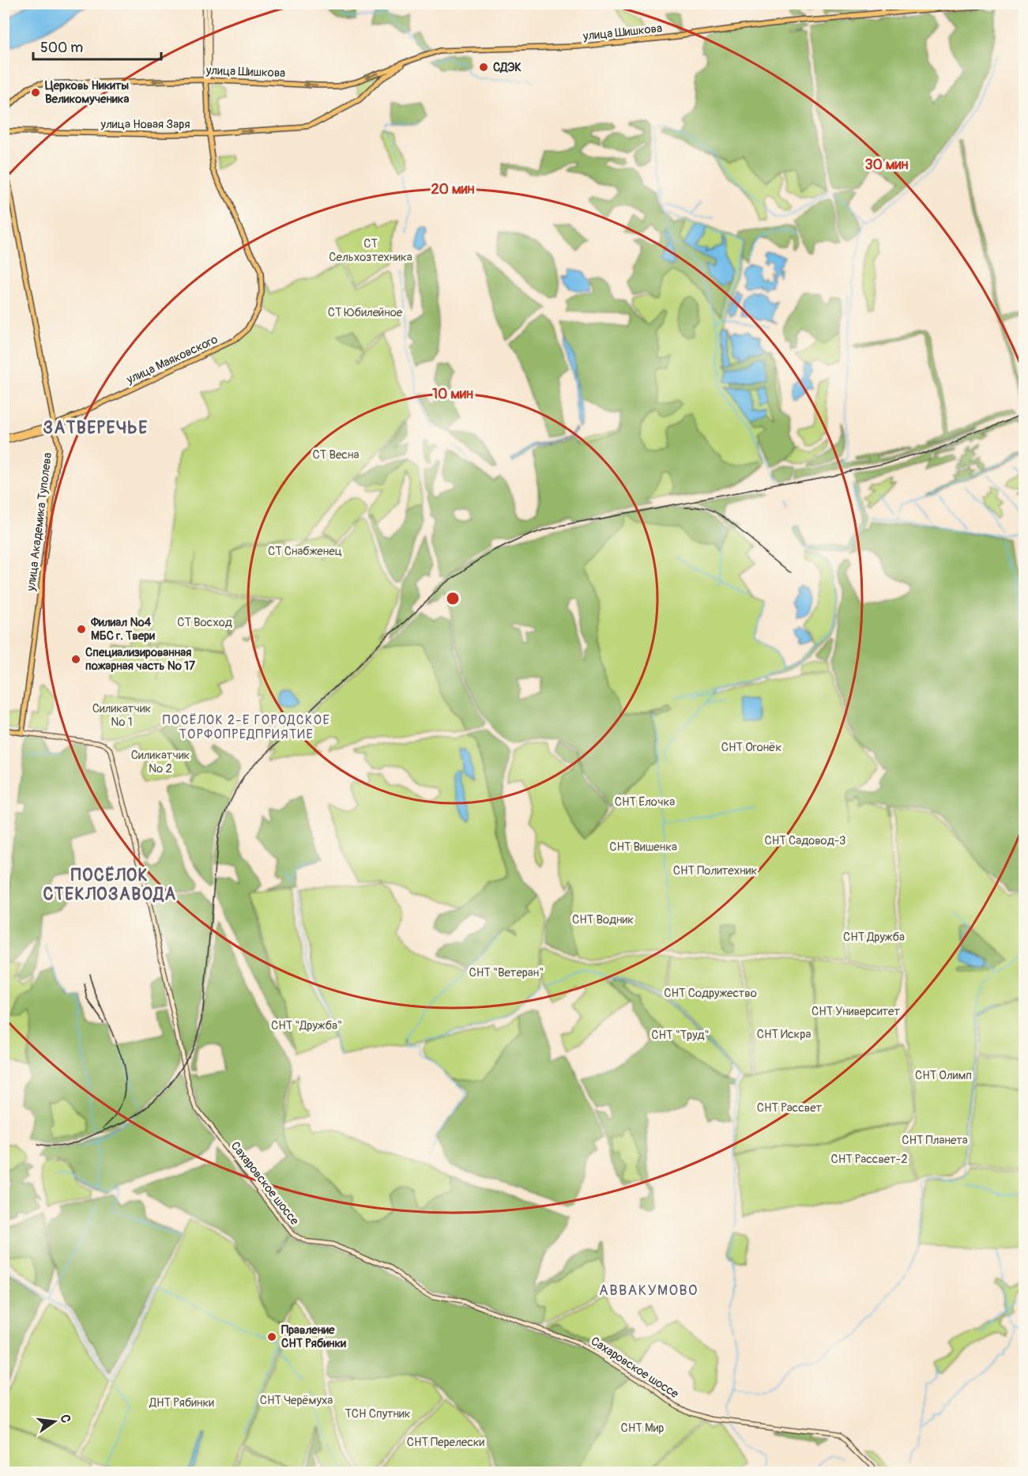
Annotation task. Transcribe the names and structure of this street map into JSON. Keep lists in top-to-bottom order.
{
  "streets": {
    "main road": [
      "улица Шишкова",
      "улица Новая Заря",
      "улица Маяковского",
      "улица Академика Туполева",
      "Сахаровское шоссе"
    ]
  },
  "crossings": [
    ["улица Шишкова", "улица Новая Заря"],
    ["улица Новая Заря", "улица Маяковского"],
    ["улица Маяковского", "улица Академика Туполева"],
    ["улица Академика Туполева", "Сахаровское шоссе"]
  ],
  "one_way": ["улица Новая Заря"],
  "districts": [
    "ЗАТВЕРЕЧЬЕ",
    "ПОСЁЛОК 2-Е ГОРОДСКОЕ ТОРФОПРЕДПРИЯТИЕ",
    "ПОСЁЛОК СТЕКЛОЗАВОДА",
    "АВВАКУМОВО"
  ],
  "parks": [
    "СТ Сельхозтехника",
    "СТ Юбилейное",
    "СТ Весна",
    "СТ Снабженец",
    "СТ Восход",
    "Силикатчик № 1",
    "СНТ Огонёк",
    "Силикатчик № 2",
    "СНТ Ёлочка",
    "СНТ Садовод-3",
    "СНТ Вишенка",
    "СНТ Политехник",
    "СНТ Водник",
    "СНТ Дружба",
    "СНТ \"Ветеран\"",
    "СНТ Содружество",
    "СНТ Университет",
    "СНТ \"Дружба\"",
    "СНТ Искра",
    "СНТ \"Труд\"",
    "СНТ Олимп",
    "СНТ Рассвет",
    "СНТ Планета",
    "СНТ Рассвет-2",
    "СНТ Черёмуха",
    "ДНТ Рябинки",
    "ТСН Спутник",
    "СНТ Мир",
    "СНТ Перелески"
  ],
  "places": [
    "СДЭК",
    "Церковь Никиты Великомученика",
    "Филиал №4 МБС г. Твери",
    "Специализированная пожарная часть № 17",
    "Правление СНТ Рябинки"
  ],
  "scale_bar": "500 m",
  "north": "right",
  "rings": ["30 мин", "20 мин", "10 мин"]
}
